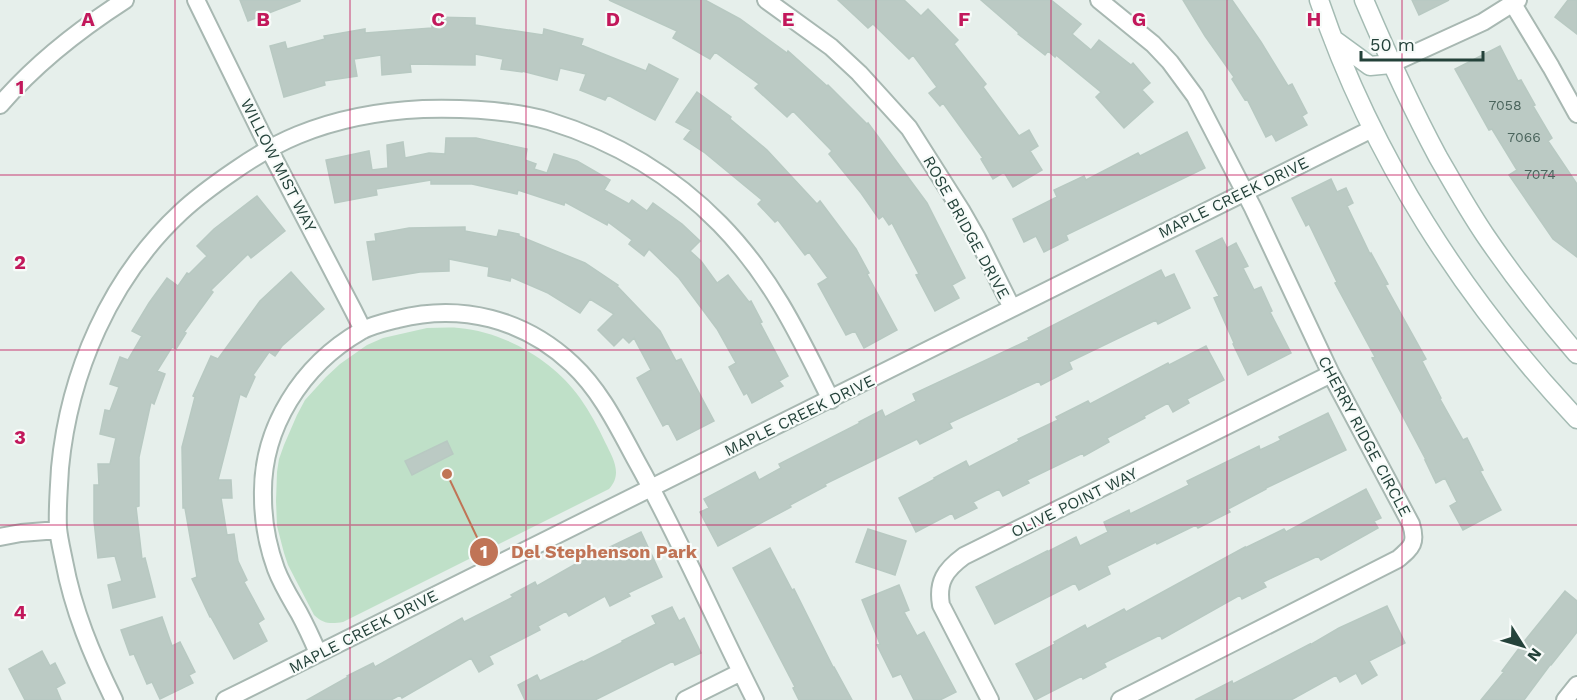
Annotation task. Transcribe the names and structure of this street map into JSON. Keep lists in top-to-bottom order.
{
  "streets": {
    "street": [
      "WILLOW MIST WAY",
      "MAPLE CREEK DRIVE",
      "ROSE BRIDGE DRIVE",
      "CHERRY RIDGE CIRCLE",
      "OLIVE POINT WAY"
    ]
  },
  "crossings": [
    ["MAPLE CREEK DRIVE", "ROSE BRIDGE DRIVE"],
    ["MAPLE CREEK DRIVE", "CHERRY RIDGE CIRCLE"],
    ["CHERRY RIDGE CIRCLE", "OLIVE POINT WAY"]
  ],
  "places": ["Del Stephenson Park"],
  "house_numbers": ["7058", "7066", "7074"],
  "scale_bar": "50 m",
  "north": "bottom right",
  "grid": {
    "columns": [
      "A",
      "B",
      "C",
      "D",
      "E",
      "F",
      "G",
      "H"
    ],
    "rows": [
      "1",
      "2",
      "3",
      "4"
    ]
  }
}
